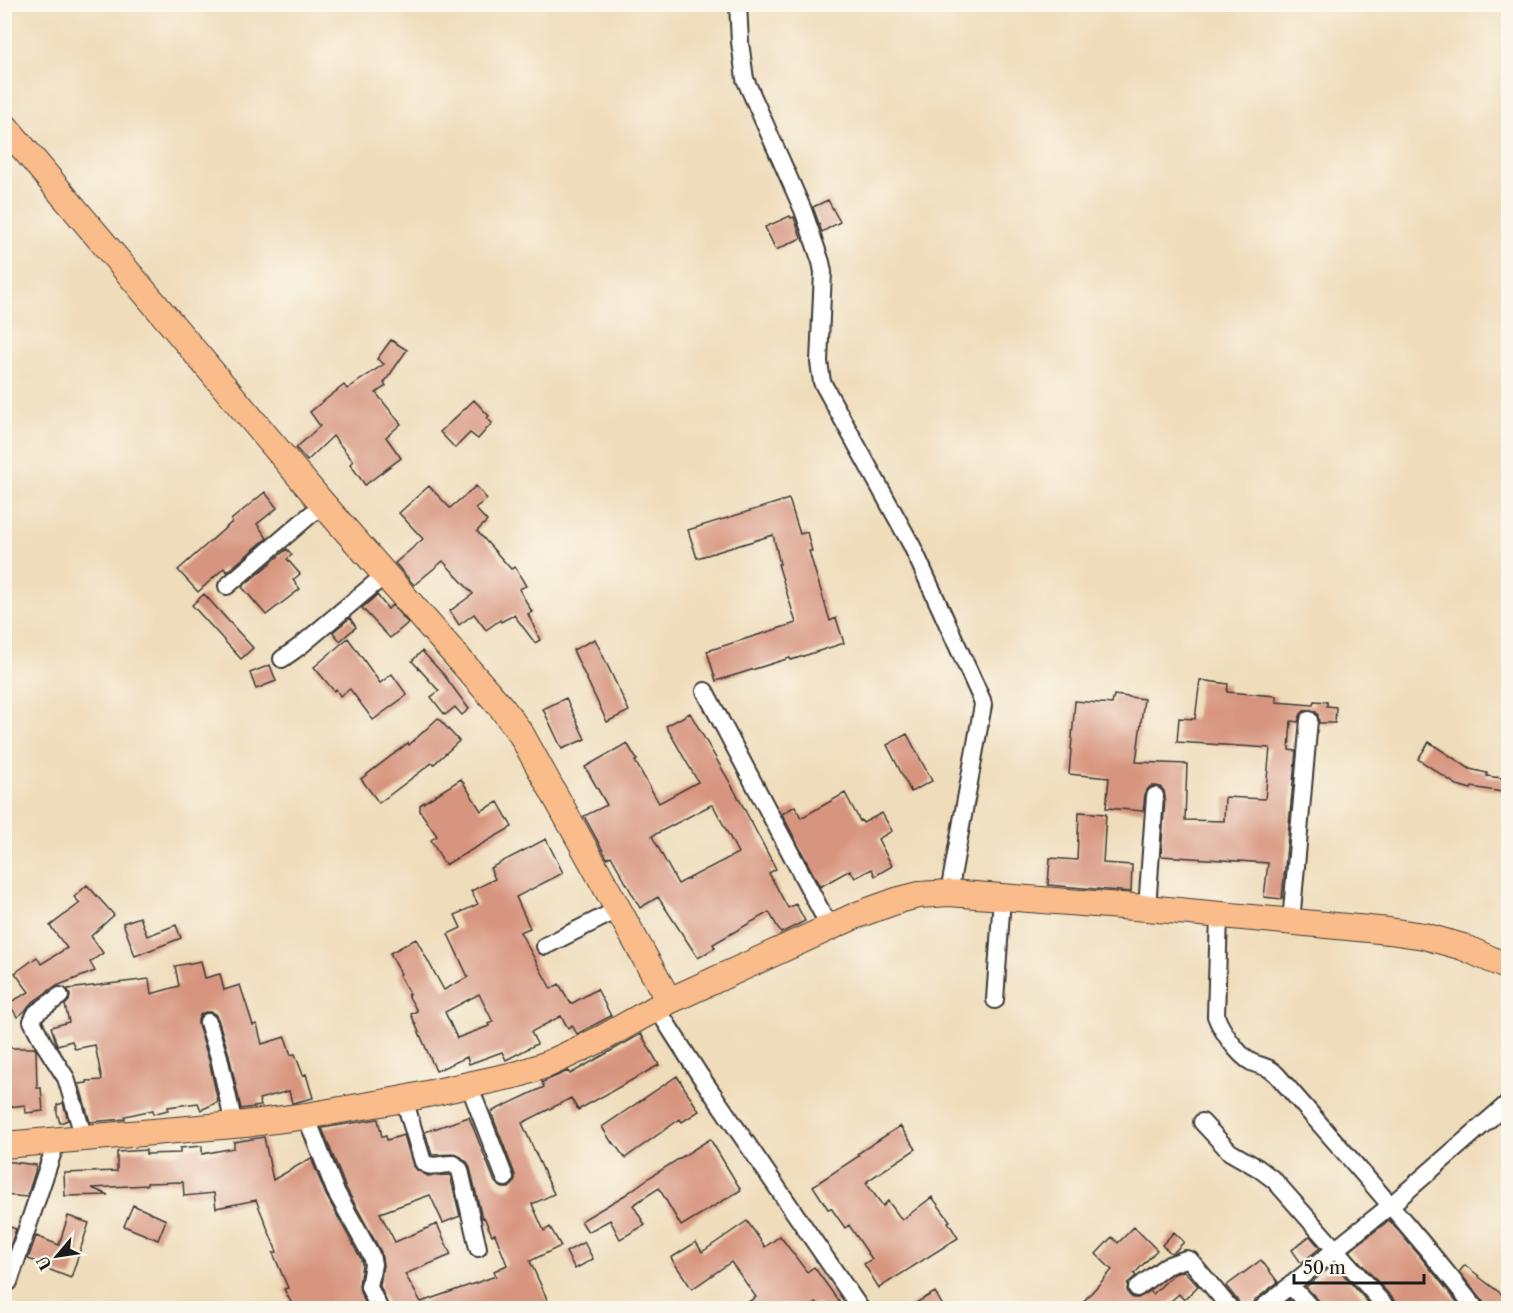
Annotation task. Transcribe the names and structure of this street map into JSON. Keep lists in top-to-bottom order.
{
  "scale_bar": "50 m",
  "north": "bottom left"
}
